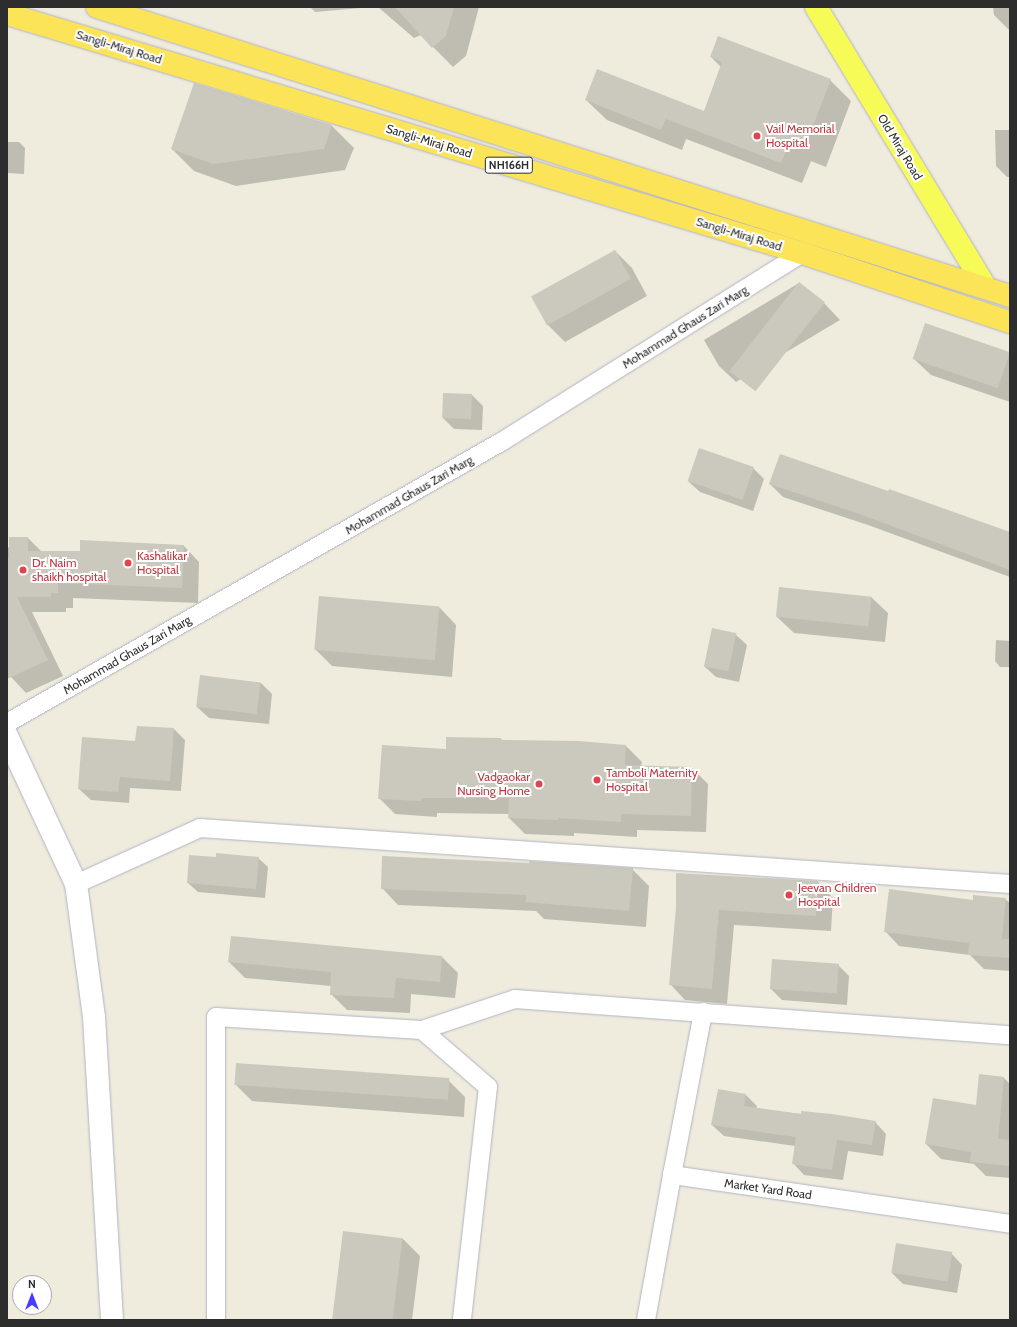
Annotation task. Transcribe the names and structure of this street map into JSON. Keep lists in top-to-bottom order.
{
  "streets": {
    "highway": ["Sangli-Miraj Road", "NH166H"],
    "main road": ["Old Miraj Road"],
    "street": ["Mohammad Ghaus Zari Marg", "Market Yard Road"]
  },
  "crossings": [
    ["Sangli-Miraj Road", "Old Miraj Road"],
    ["Sangli-Miraj Road", "Mohammad Ghaus Zari Marg"]
  ],
  "places": [
    "Vail Memorial Hospital",
    "Kashalikar Hospital",
    "Dr. Naim shaikh hospital",
    "Tamboli Maternity Hospital",
    "Vadgaokar Nursing Home",
    "Jeevan Children Hospital"
  ],
  "north": "top"
}
